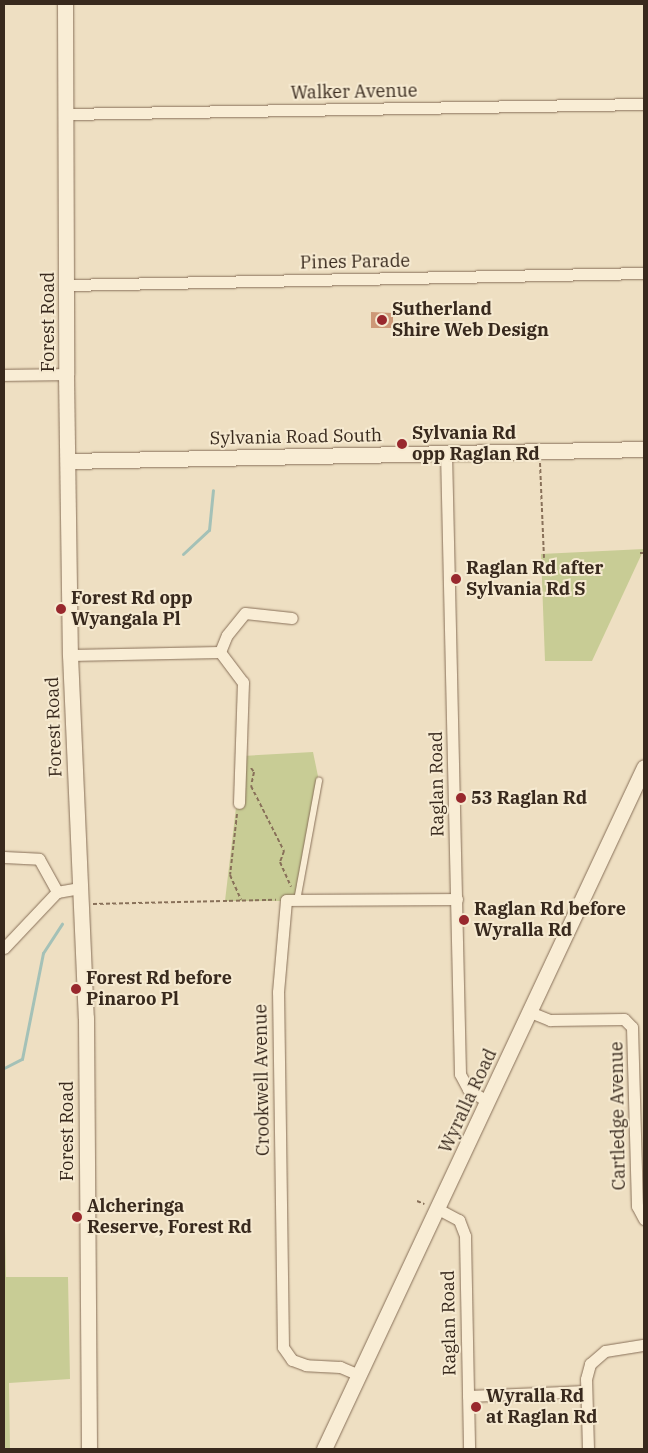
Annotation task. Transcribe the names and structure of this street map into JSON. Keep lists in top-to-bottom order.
{
  "streets": {
    "street": [
      "Walker Avenue",
      "Pines Parade",
      "Forest Road",
      "Sylvania Road South",
      "Raglan Road",
      "Crookwell Avenue",
      "Wyralla Road",
      "Cartledge Avenue"
    ]
  },
  "crossings": [
    ["Walker Avenue", "Forest Road"],
    ["Pines Parade", "Forest Road"],
    ["Forest Road", "Sylvania Road South"],
    ["Sylvania Road South", "Raglan Road"],
    ["Raglan Road", "Wyralla Road"],
    ["Crookwell Avenue", "Wyralla Road"],
    ["Wyralla Road", "Cartledge Avenue"]
  ],
  "places": [
    "Sutherland Shire Web Design",
    "Sylvania Rd opp Raglan Rd",
    "Raglan Rd after Sylvania Rd S",
    "Forest Rd opp Wyangala Pl",
    "53 Raglan Rd",
    "Raglan Rd before Wyralla Rd",
    "Forest Rd before Pinaroo Pl",
    "Alcheringa Reserve, Forest Rd",
    "Wyralla Rd at Raglan Rd"
  ]
}
